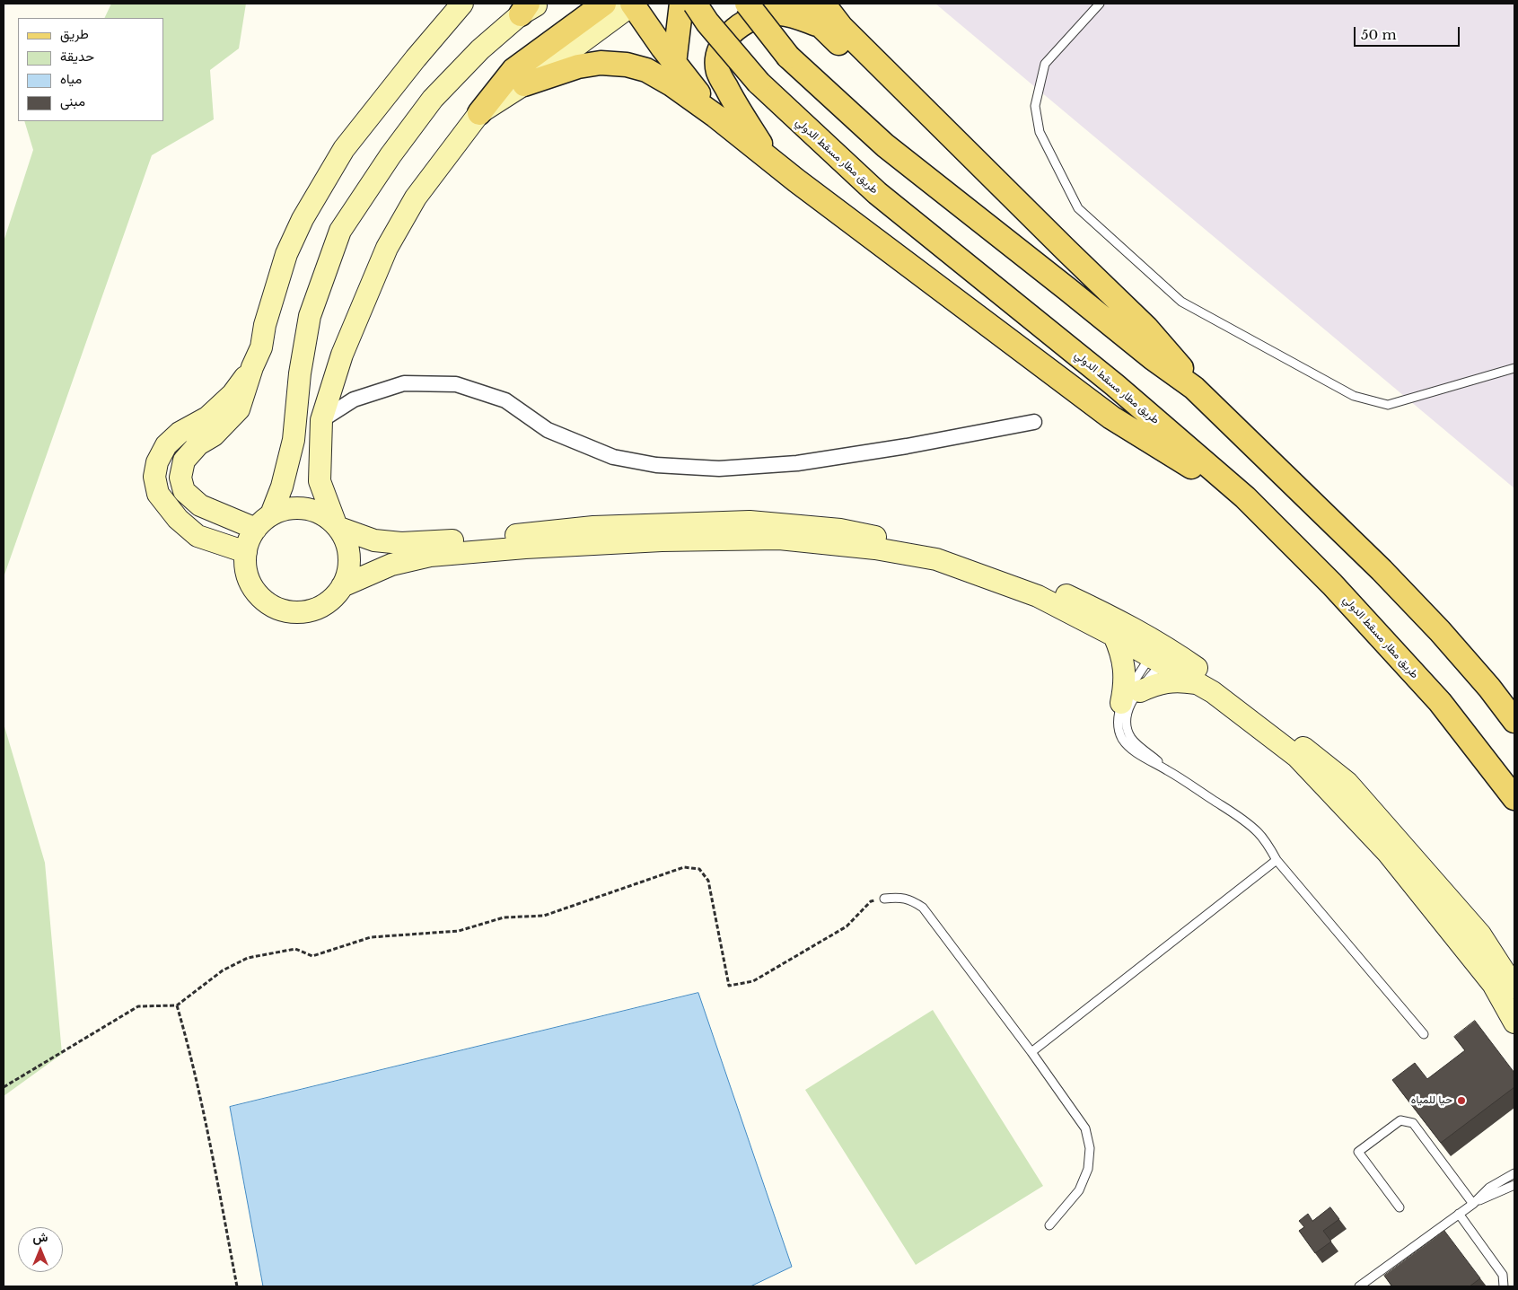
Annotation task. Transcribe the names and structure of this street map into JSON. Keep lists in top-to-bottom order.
{
  "streets": {
    "main road": ["طريق مطار مسقط الدولي"]
  },
  "places": ["حيا للمياه"],
  "legend": [
    "طريق",
    "حديقة",
    "مياه",
    "مبنى"
  ],
  "scale_bar": "50 m",
  "north": "top"
}
